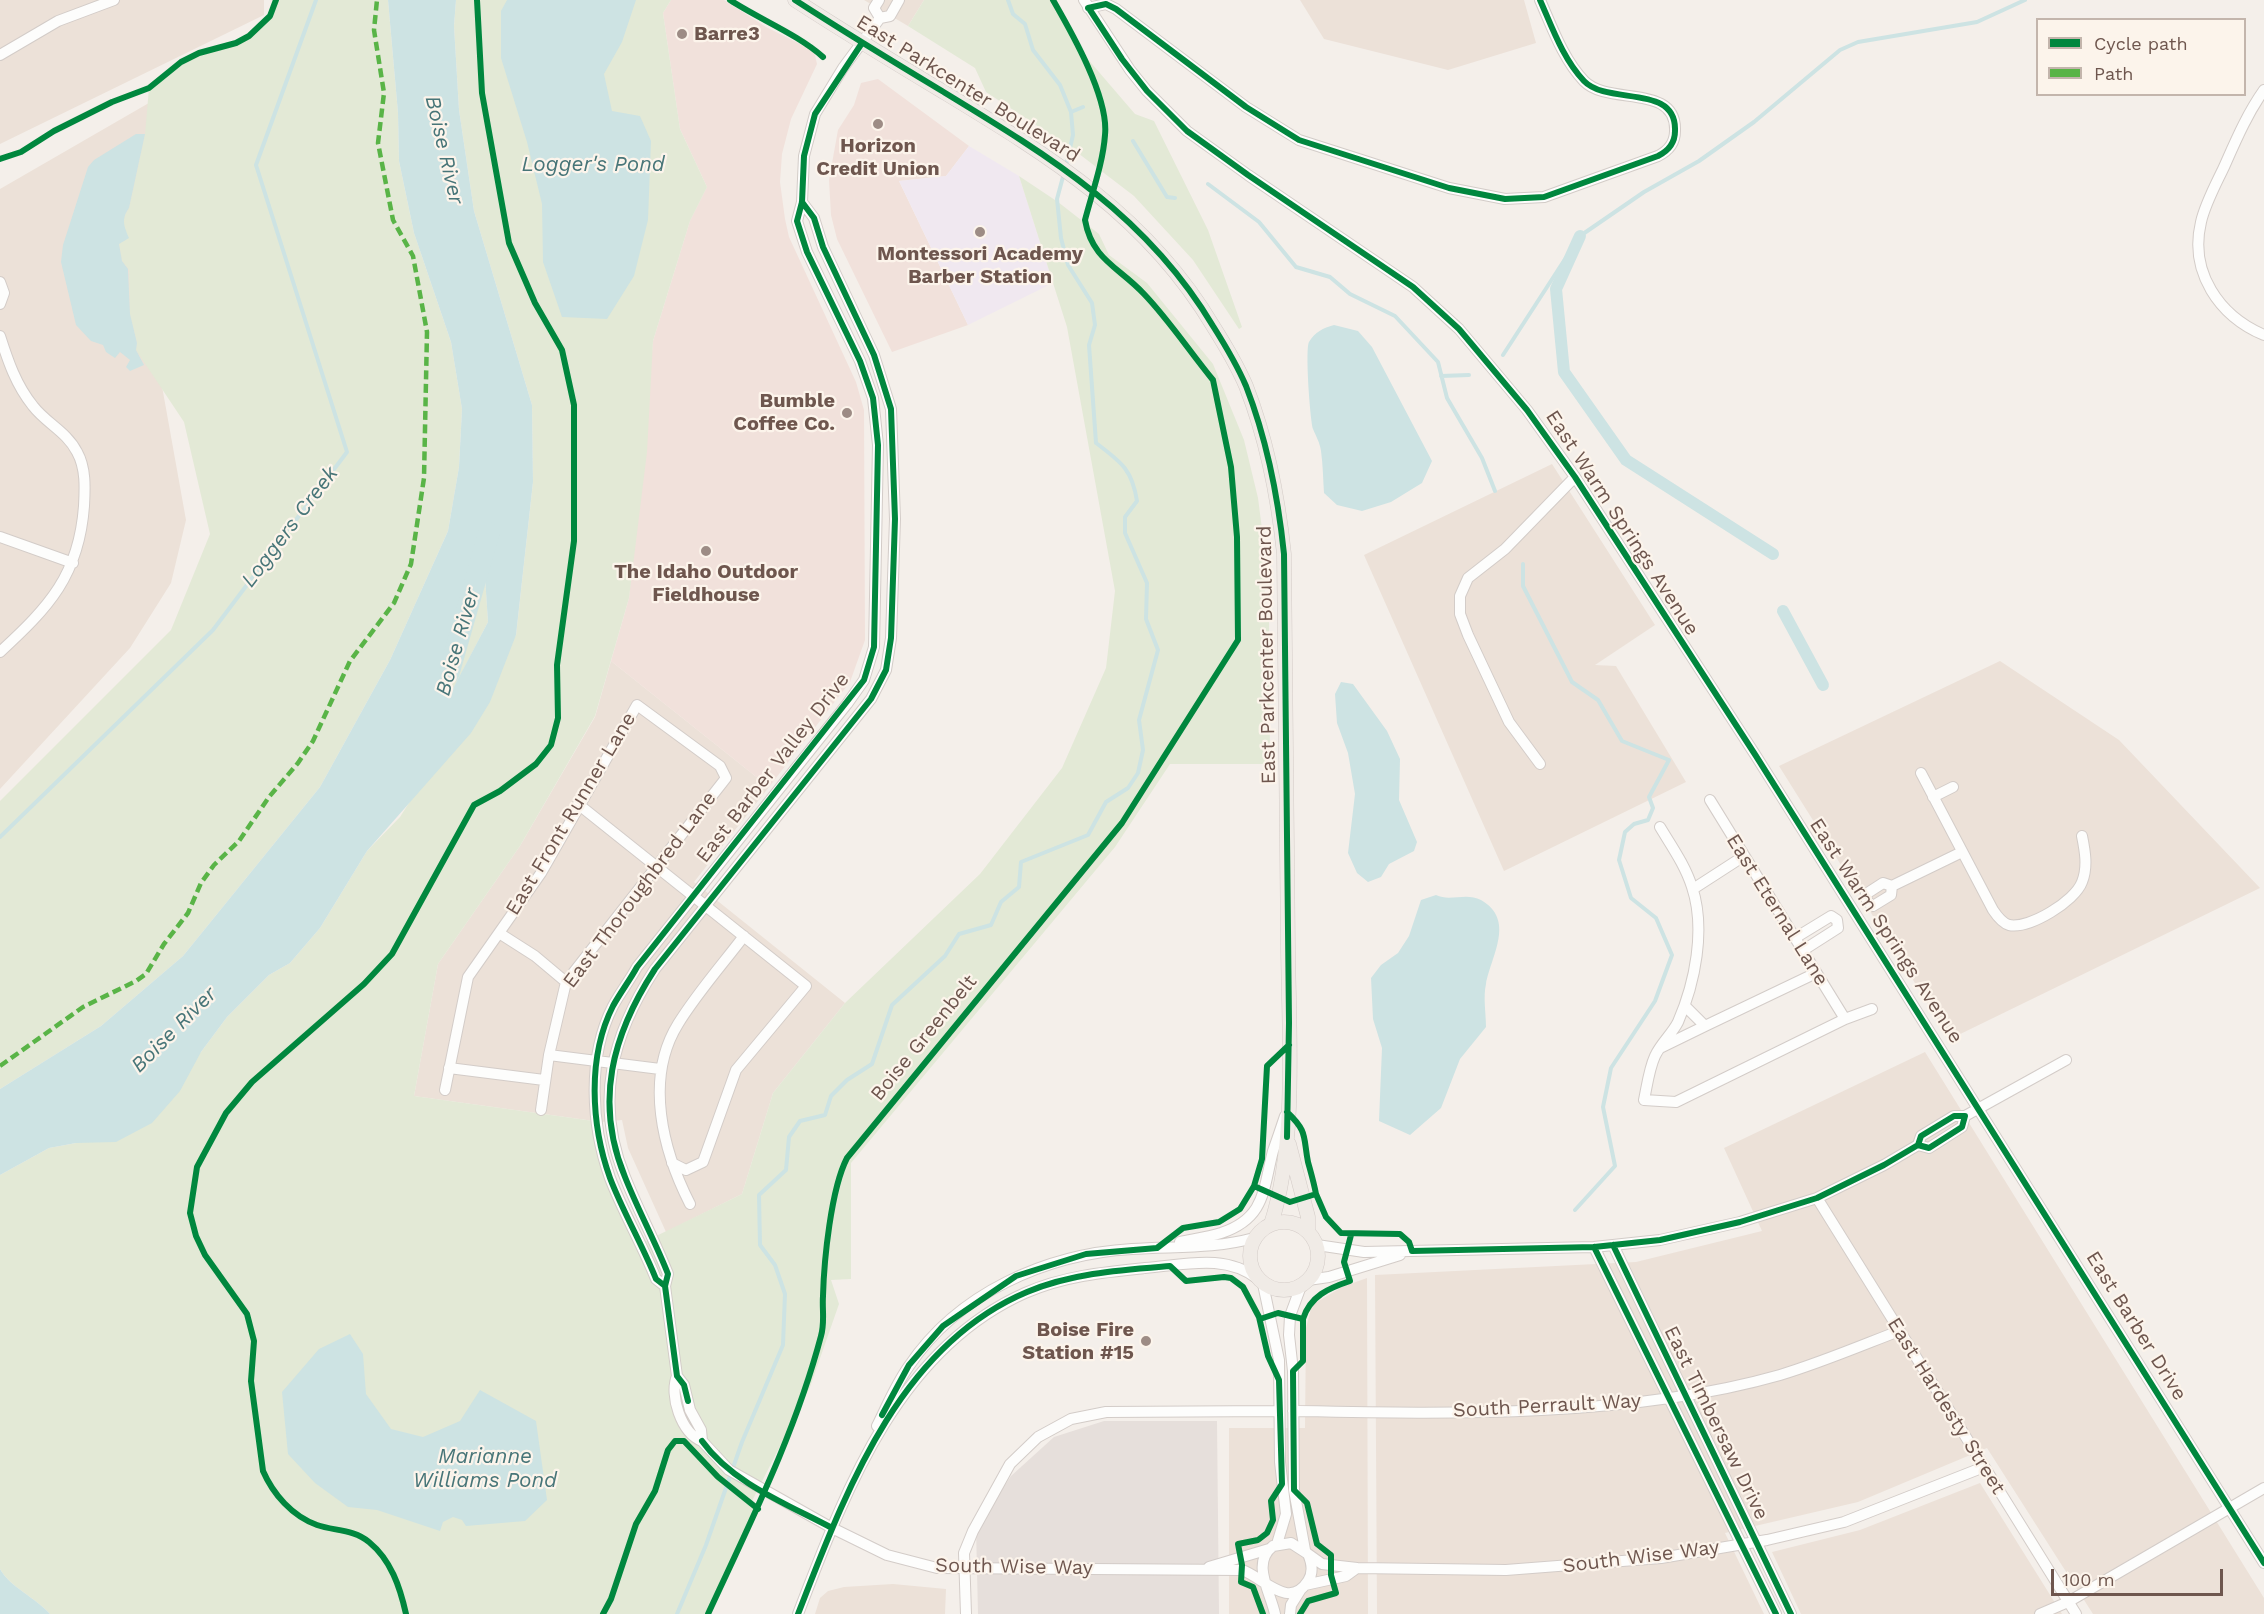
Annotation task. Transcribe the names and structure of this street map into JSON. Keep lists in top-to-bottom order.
{
  "streets": {
    "main road": ["East Parkcenter Boulevard"],
    "street": [
      "East Warm Springs Avenue",
      "East Barber Valley Drive",
      "East Front Runner Lane",
      "East Thoroughbred Lane",
      "East Eternal Lane",
      "East Barber Drive",
      "South Perrault Way",
      "East Hardesty Street",
      "East Timbersaw Drive",
      "South Wise Way"
    ],
    "cycle path": ["Boise Greenbelt"]
  },
  "crossings": [
    ["East Parkcenter Boulevard", "East Barber Valley Drive"],
    ["East Warm Springs Avenue", "East Barber Drive"],
    ["East Barber Valley Drive", "South Wise Way"],
    ["East Front Runner Lane", "East Thoroughbred Lane"],
    ["South Perrault Way", "East Hardesty Street"],
    ["South Perrault Way", "East Timbersaw Drive"],
    ["East Hardesty Street", "South Wise Way"],
    ["East Timbersaw Drive", "South Wise Way"]
  ],
  "water": [
    "Boise River",
    "Logger's Pond",
    "Loggers Creek",
    "Marianne Williams Pond"
  ],
  "places": [
    "Barre3",
    "Horizon Credit Union",
    "Montessori Academy Barber Station",
    "Bumble Coffee Co.",
    "The Idaho Outdoor Fieldhouse",
    "Boise Fire Station #15"
  ],
  "legend": ["Cycle path", "Path"],
  "scale_bar": "100 m"
}
